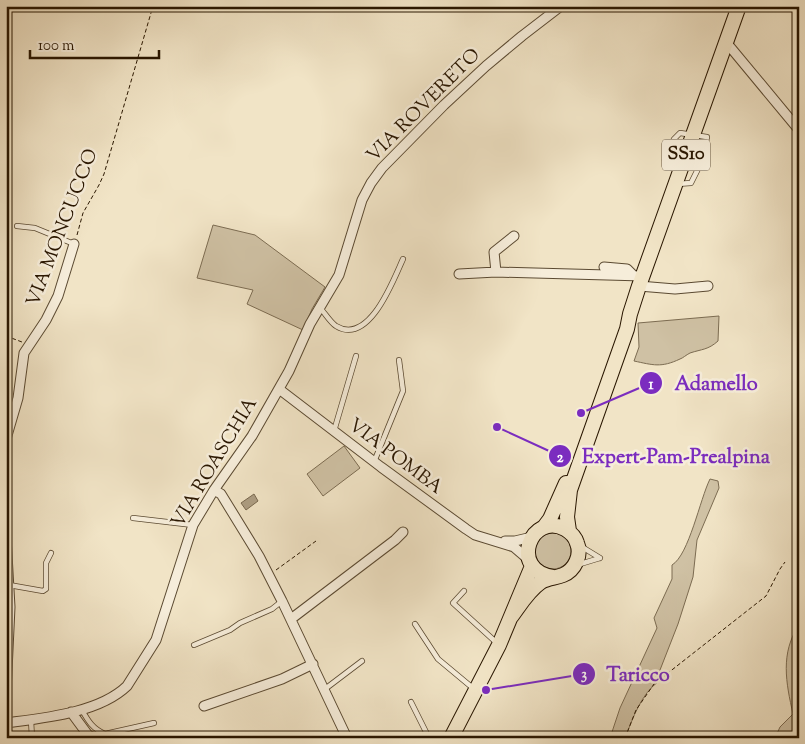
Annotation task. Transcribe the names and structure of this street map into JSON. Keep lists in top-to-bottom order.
{
  "streets": {
    "main road": ["SS10"],
    "street": [
      "VIA ROVERETO",
      "VIA MONCUCCO",
      "VIA POMBA",
      "VIA ROASCHIA"
    ]
  },
  "crossings": [
    ["VIA ROVERETO", "VIA ROASCHIA"],
    ["SS10", "VIA POMBA"],
    ["VIA POMBA", "VIA ROASCHIA"]
  ],
  "places": ["Adamello", "Expert-Pam-Prealpina", "Taricco"],
  "scale_bar": "100 m"
}
